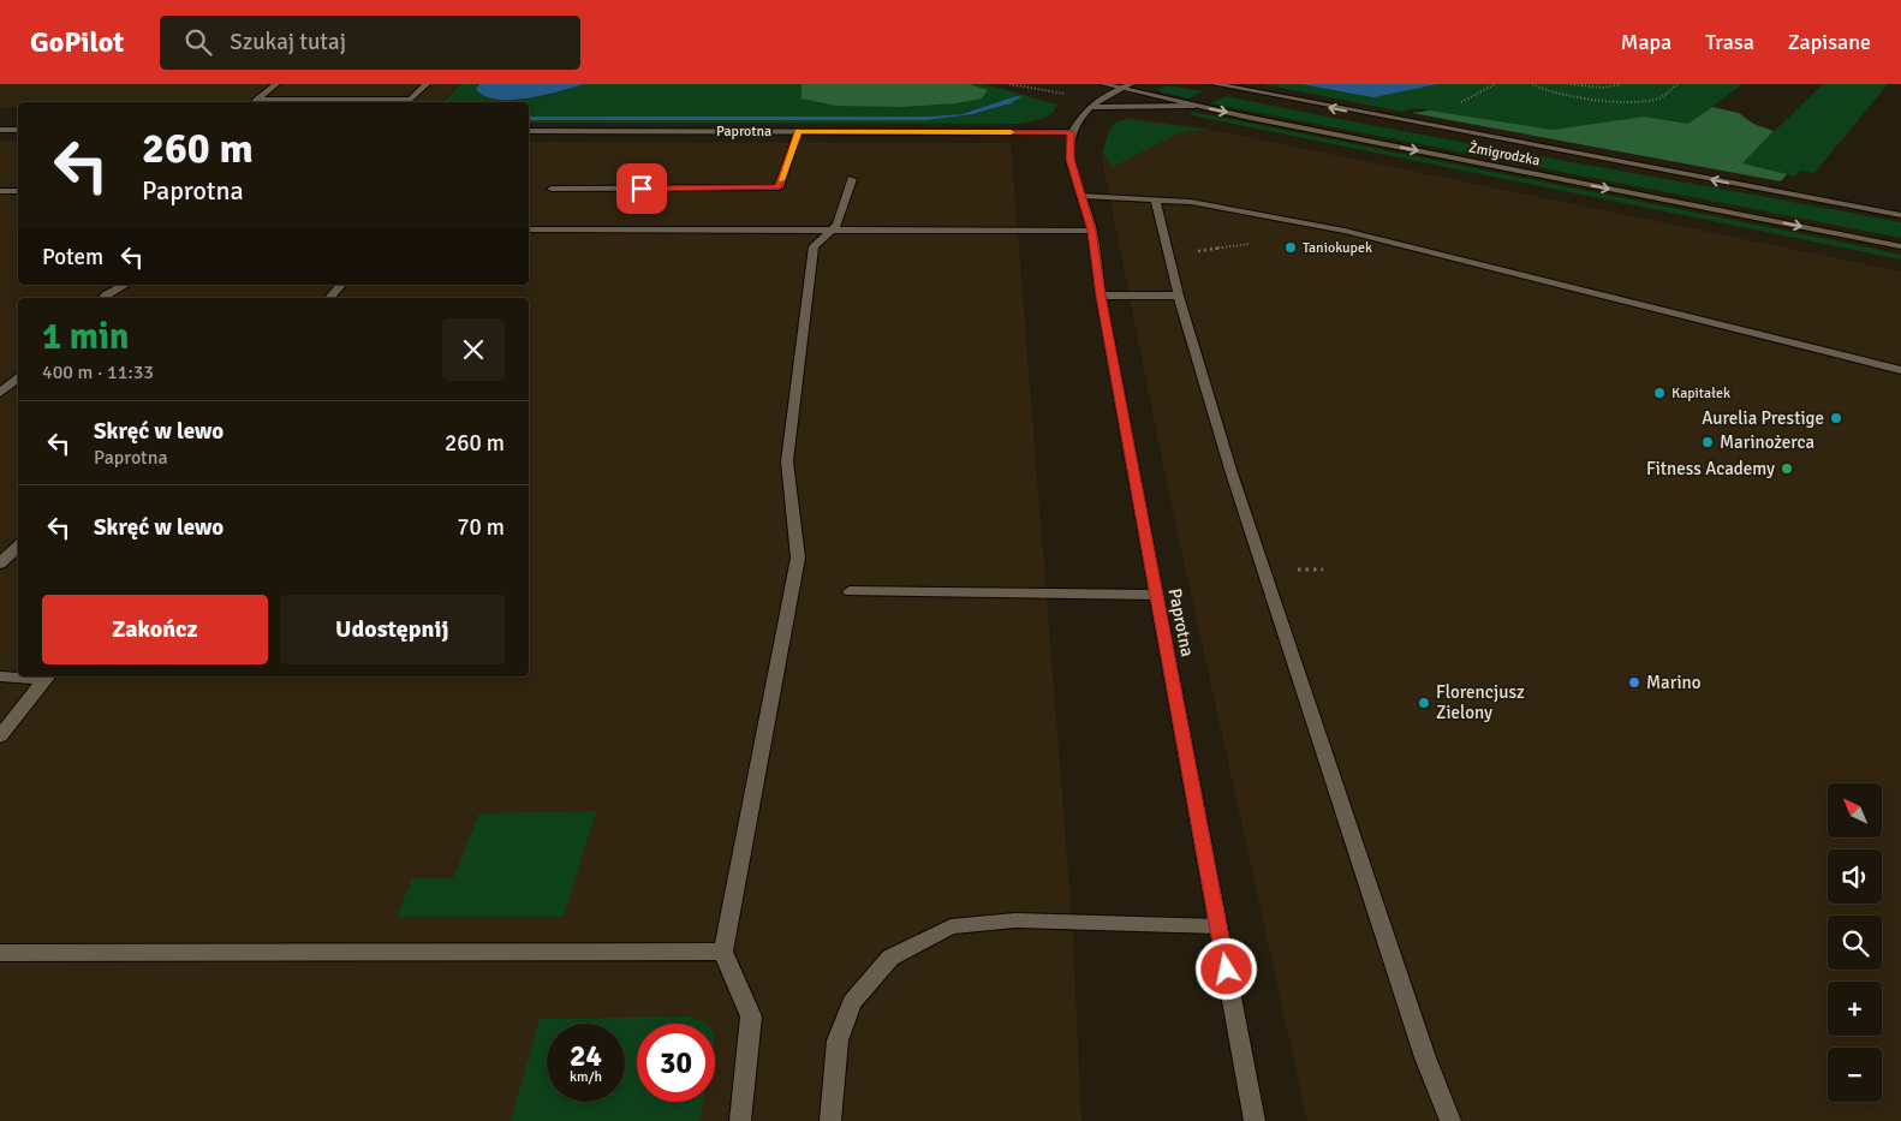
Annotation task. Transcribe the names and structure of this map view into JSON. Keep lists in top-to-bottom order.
{
  "streets": {
    "street": ["Paprotna", "Żmigrodzka"]
  },
  "places": [
    "Taniokupek",
    "Kapitałek",
    "Aurelia Prestige",
    "Marinożerca",
    "Fitness Academy",
    "Marino",
    "Florencjusz Zielony"
  ],
  "north": "top left",
  "page": {
    "header": "GoPilot",
    "search": "Szukaj tutaj",
    "nav": ["Mapa", "Trasa", "Zapisane"],
    "turn": ["260 m", "Paprotna"],
    "then": "Potem",
    "heading": ["1 min", "400 m · 11:33"],
    "list": [
      {
        "name": "Skręć w lewo",
        "note": "Paprotna",
        "value": "260 m"
      },
      {
        "name": "Skręć w lewo",
        "value": "70 m"
      }
    ],
    "buttons": ["Zakończ", "Udostępnij"],
    "map_buttons": ["+", "−"],
    "speed": "24 km/h",
    "limit": "30"
  }
}
